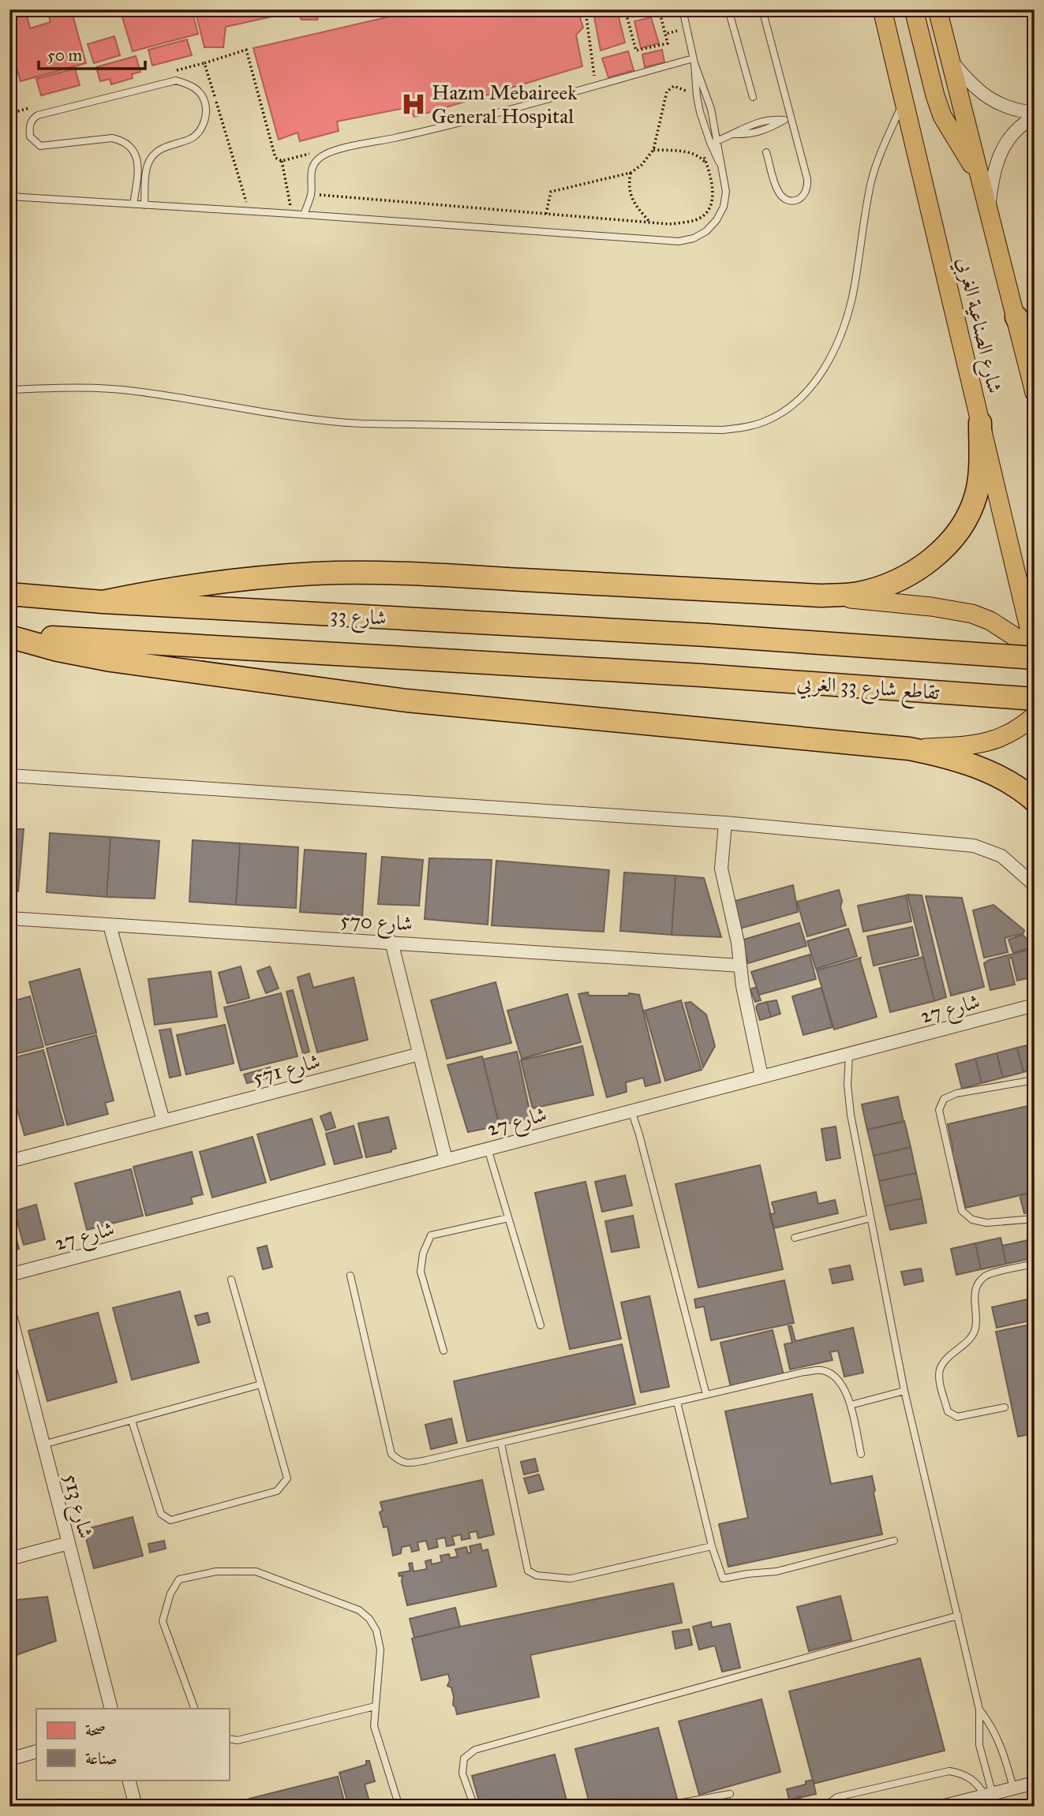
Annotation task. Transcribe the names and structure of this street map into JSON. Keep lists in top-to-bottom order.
{
  "streets": {
    "highway": ["شارع 33", "تقاطع شارع 33 الغربي"],
    "main road": ["شارع الصناعية الغربي"],
    "street": [
      "شارع 570",
      "شارع 27",
      "شارع 571",
      "شارع 513"
    ]
  },
  "crossings": [
    ["شارع 33", "تقاطع شارع 33 الغربي"]
  ],
  "places": {
    "hospital": ["Hazm Mebaireek General Hospital"]
  },
  "legend": ["صحة", "صناعة"],
  "scale_bar": "50 m"
}
